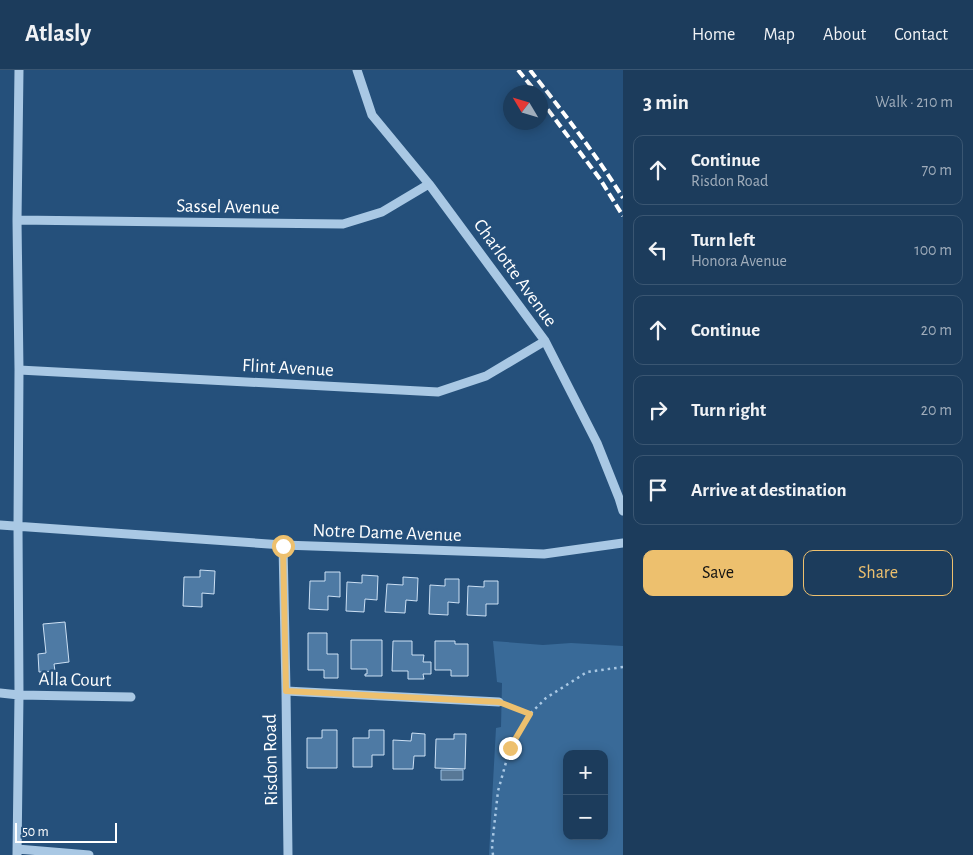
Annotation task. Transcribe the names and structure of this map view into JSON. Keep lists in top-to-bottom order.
{
  "streets": {
    "street": [
      "Sassel Avenue",
      "Charlotte Avenue",
      "Flint Avenue",
      "Notre Dame Avenue",
      "Alla Court",
      "Risdon Road"
    ]
  },
  "crossings": [
    ["Sassel Avenue", "Charlotte Avenue"],
    ["Charlotte Avenue", "Flint Avenue"],
    ["Notre Dame Avenue", "Risdon Road"]
  ],
  "scale_bar": "50 m",
  "north": "top left",
  "page": {
    "header": "Atlasly",
    "nav": [
      "Home",
      "Map",
      "About",
      "Contact"
    ],
    "heading": ["3 min", "Walk · 210 m"],
    "list": [
      ["Continue", "Risdon Road", "70 m"],
      ["Turn left", "Honora Avenue", "100 m"],
      ["Continue", "20 m"],
      ["Turn right", "20 m"],
      "Arrive at destination"
    ],
    "buttons": ["Save", "Share"],
    "map_buttons": ["+", "−"],
    "scale": "50 m"
  }
}
